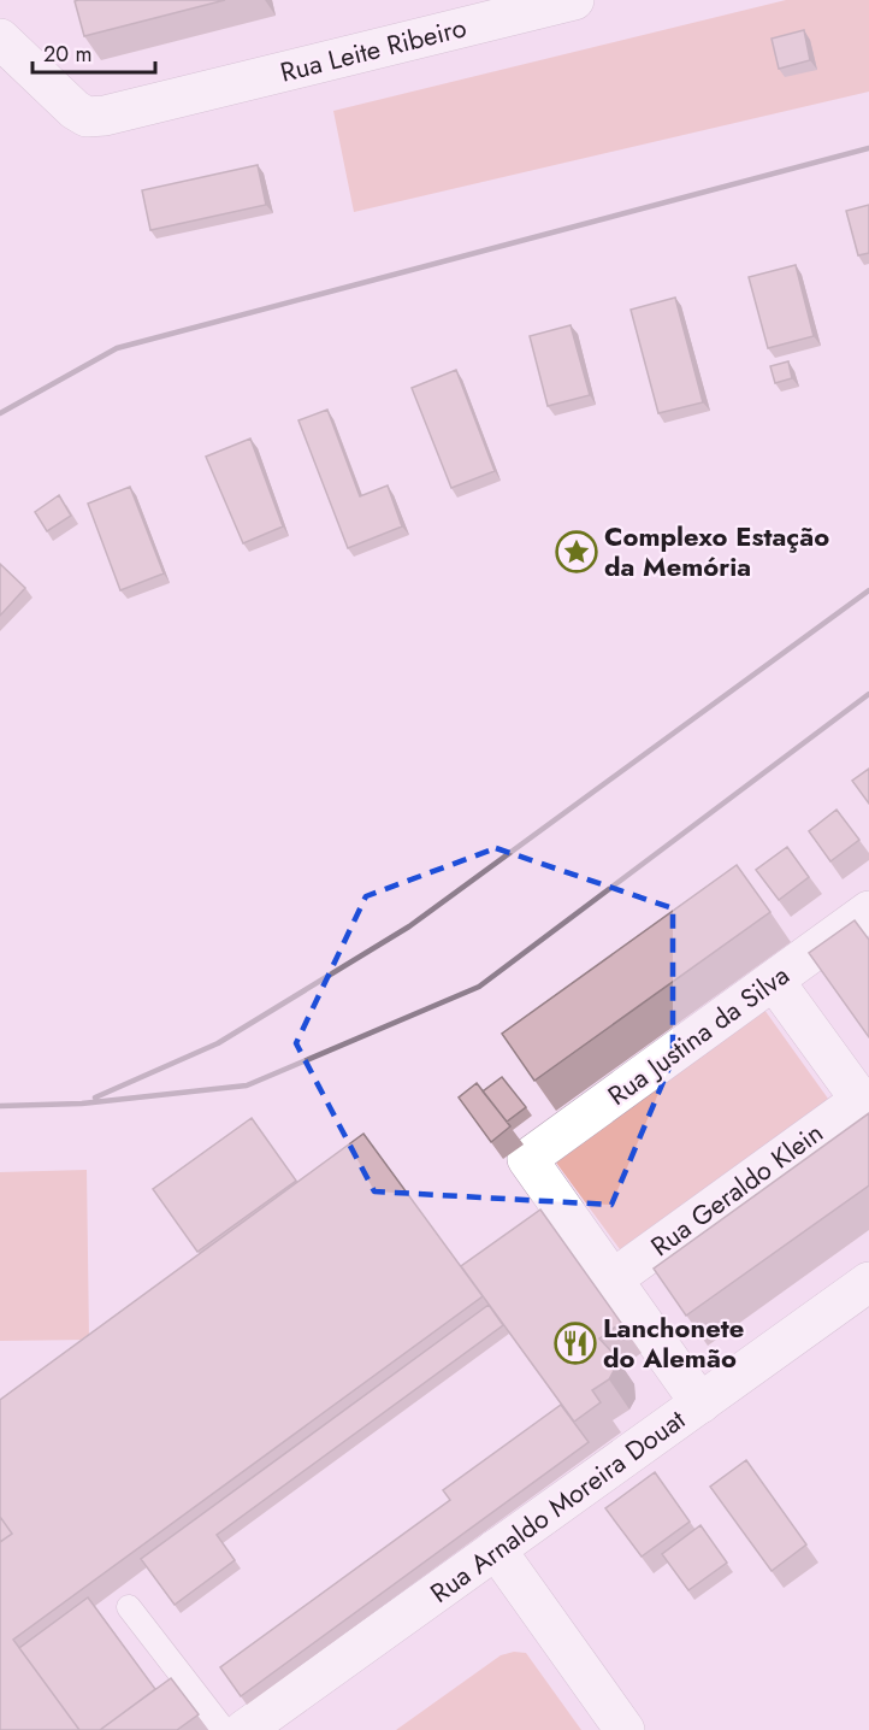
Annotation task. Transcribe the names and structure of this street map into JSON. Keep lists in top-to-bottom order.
{
  "streets": {
    "street": [
      "Rua Leite Ribeiro",
      "Rua Justina da Silva",
      "Rua Geraldo Klein",
      "Rua Arnaldo Moreira Douat"
    ]
  },
  "crossings": [
    ["Rua Justina da Silva", "Rua Geraldo Klein"]
  ],
  "places": {
    "place": ["Complexo Estação da Memória"],
    "restaurant": ["Lanchonete do Alemão"]
  },
  "scale_bar": "20 m"
}
